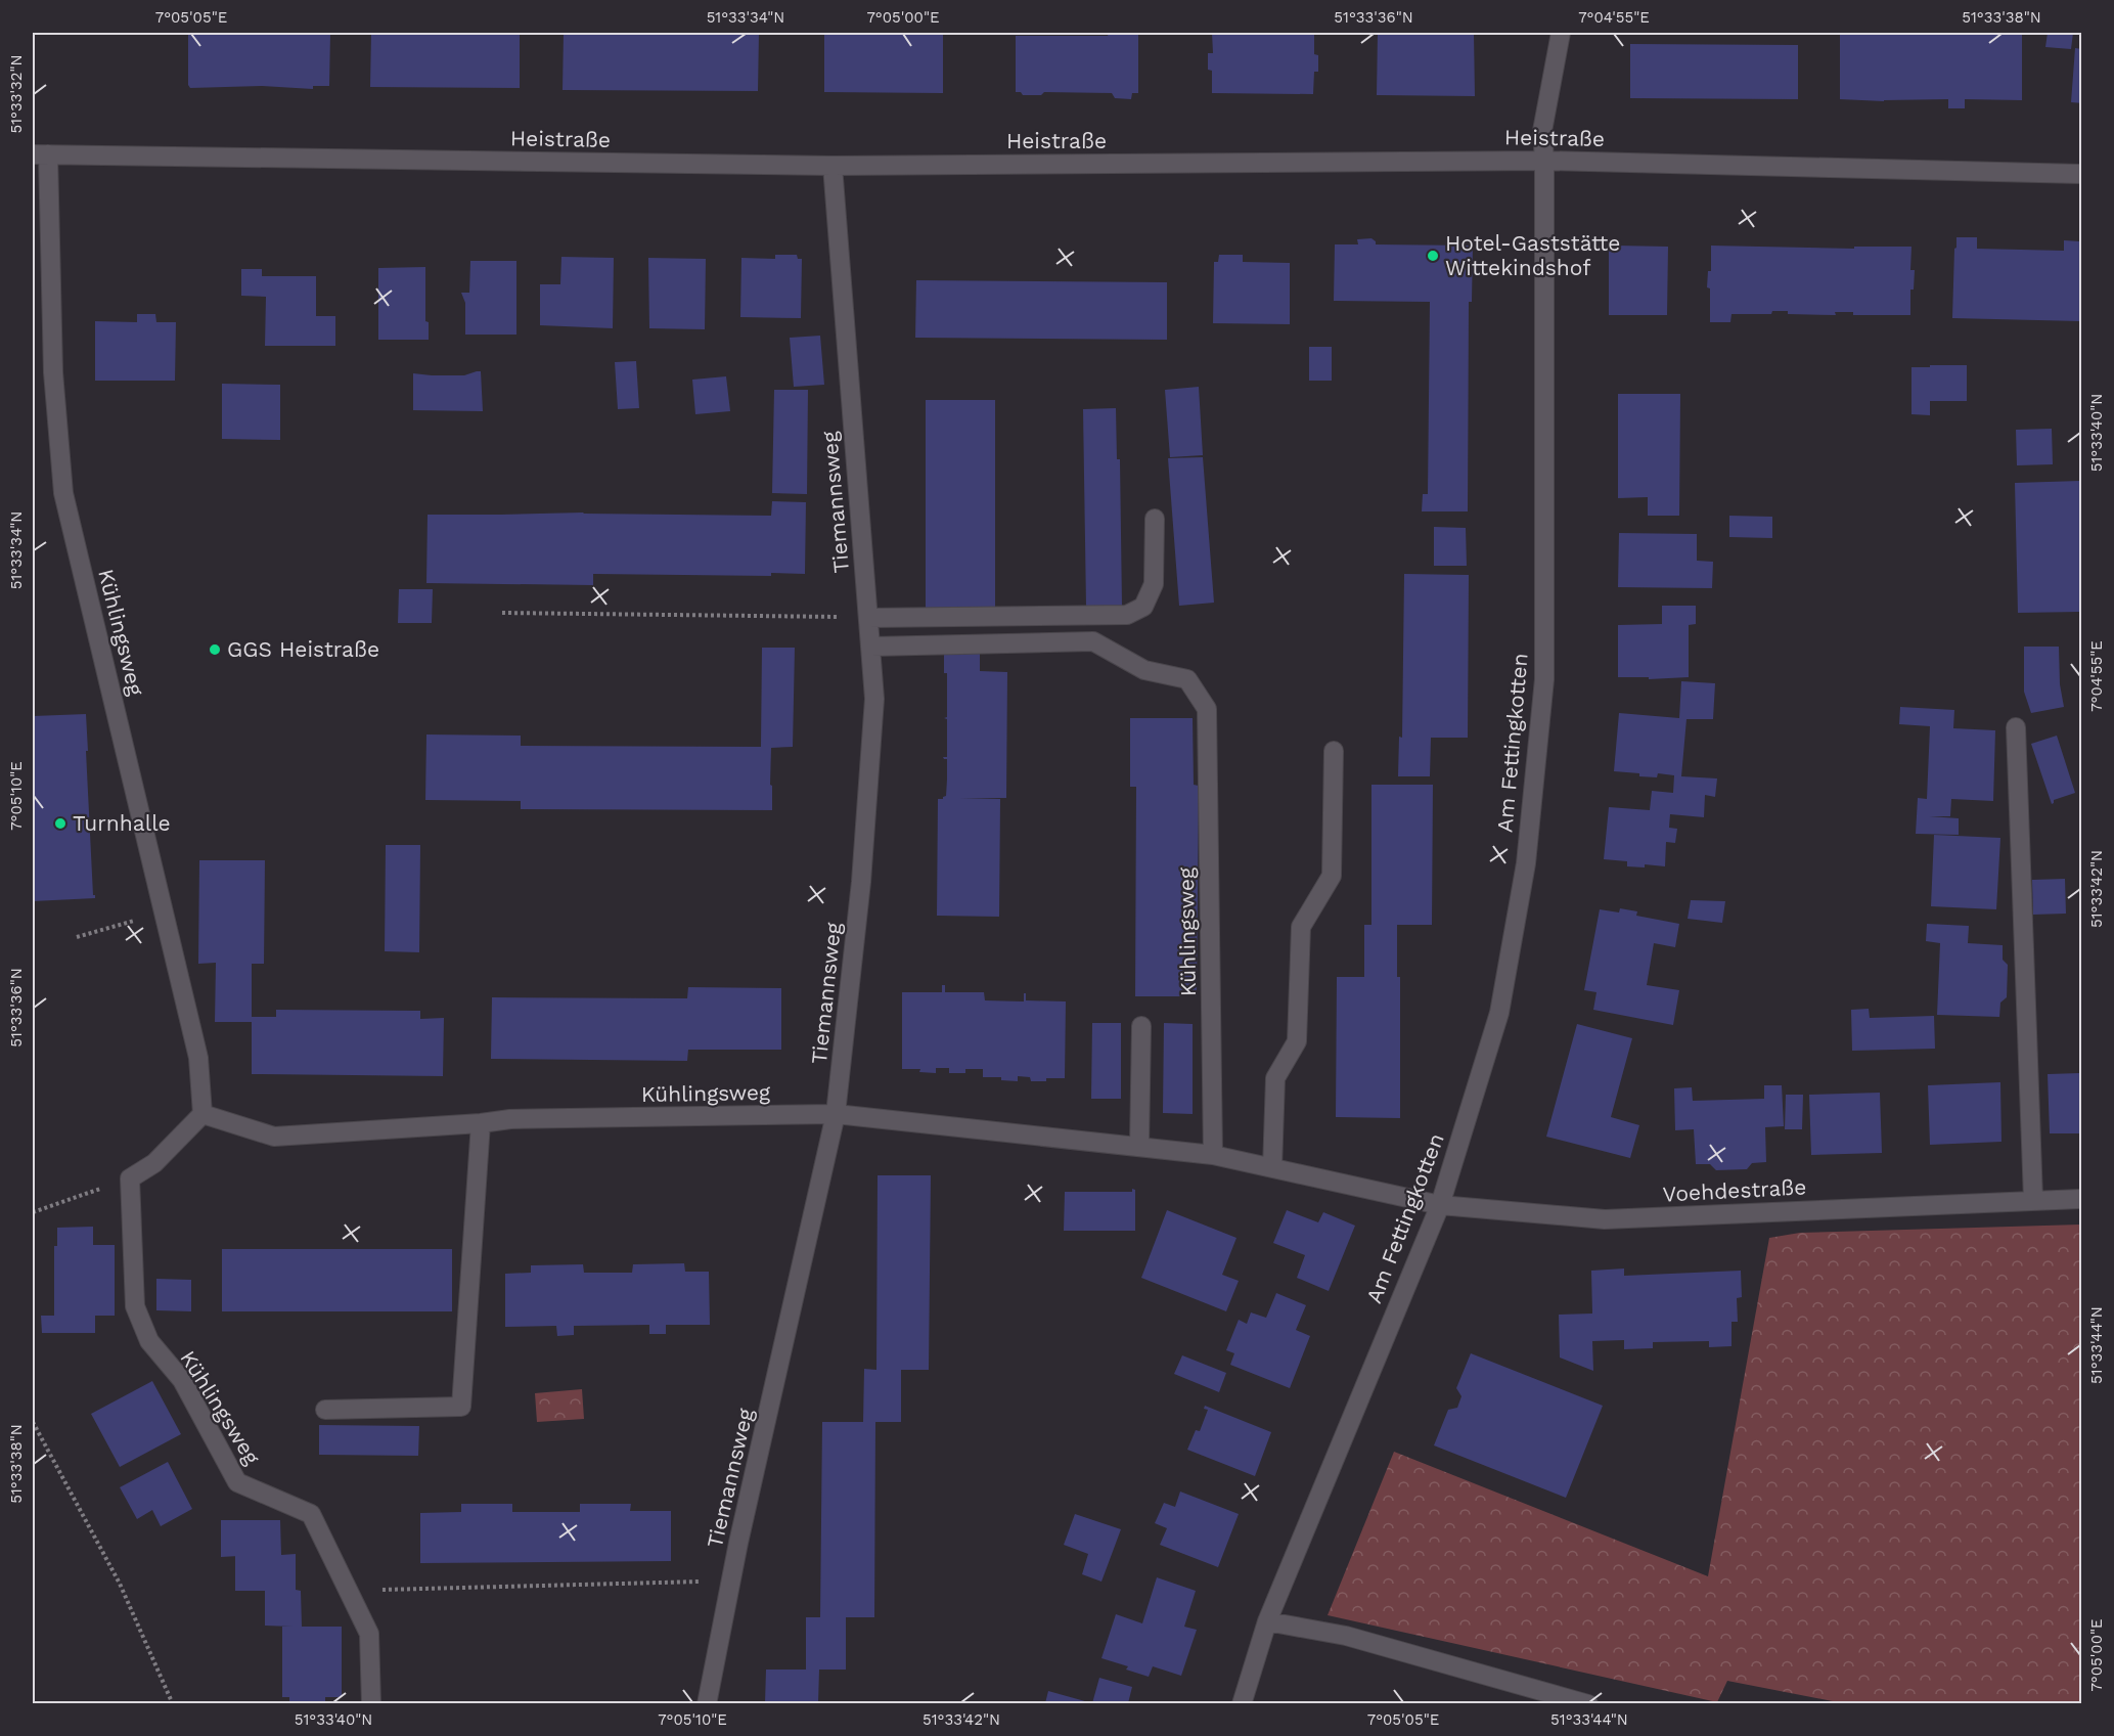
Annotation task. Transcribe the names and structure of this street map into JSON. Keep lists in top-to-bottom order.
{
  "streets": {
    "street": [
      "Heistraße",
      "Tiemannsweg",
      "Kühlingsweg",
      "Am Fettingkotten",
      "Voehdestraße"
    ]
  },
  "crossings": [
    ["Heistraße", "Tiemannsweg"],
    ["Heistraße", "Kühlingsweg"],
    ["Heistraße", "Am Fettingkotten"],
    ["Tiemannsweg", "Kühlingsweg"],
    ["Kühlingsweg", "Am Fettingkotten"],
    ["Kühlingsweg", "Voehdestraße"],
    ["Am Fettingkotten", "Voehdestraße"]
  ],
  "places": ["Hotel-Gaststätte Wittekindshof", "GGS Heistraße", "Turnhalle"],
  "coordinates": [
    "7°05'05\"E",
    "51°33'34\"N",
    "7°05'00\"E",
    "51°33'36\"N",
    "7°04'55\"E",
    "51°33'38\"N",
    "51°33'32\"N",
    "51°33'40\"N",
    "7°05'10\"E",
    "51°33'42\"N",
    "51°33'44\"N"
  ]
}
